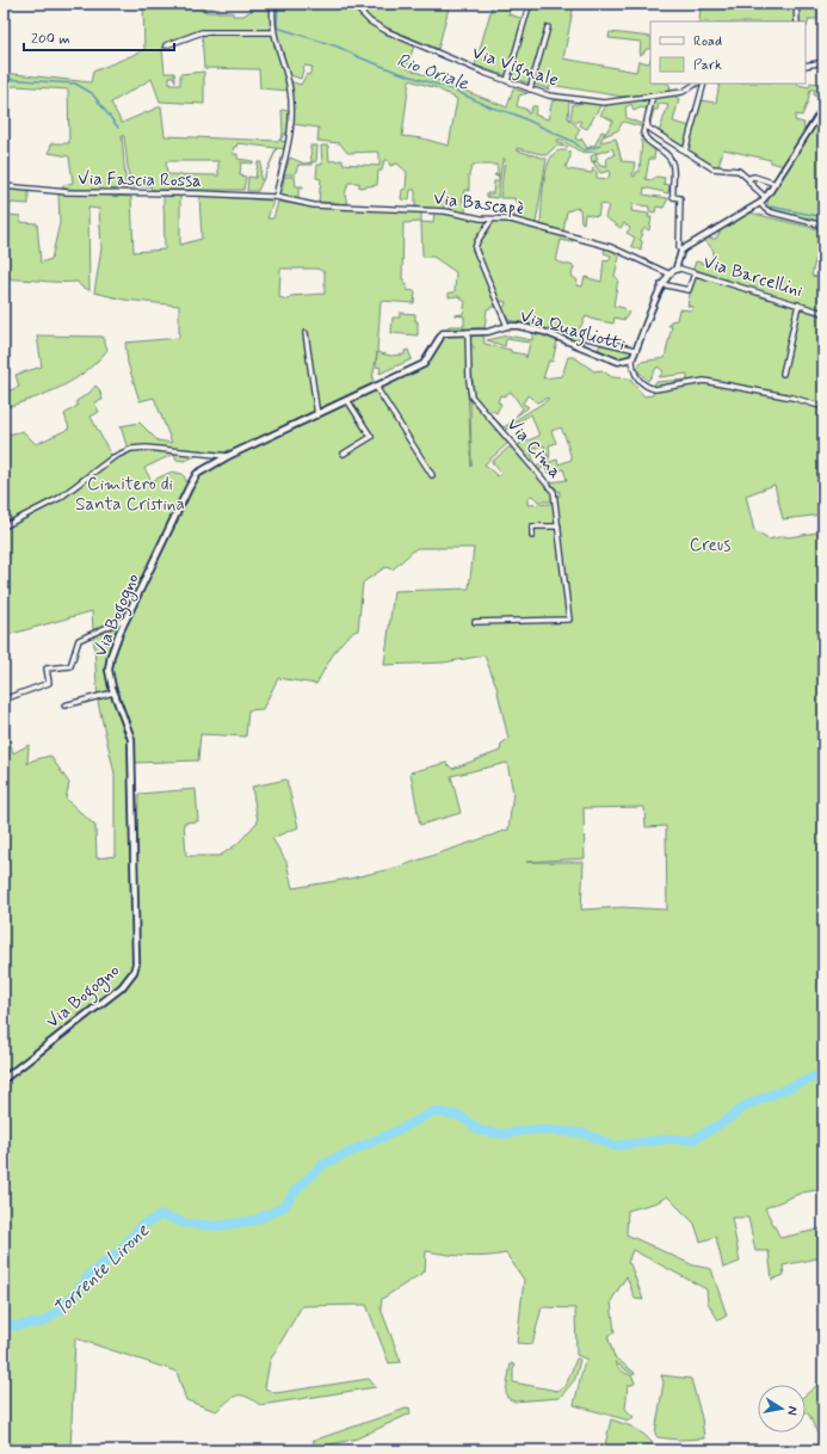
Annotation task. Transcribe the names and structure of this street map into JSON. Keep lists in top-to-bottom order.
{
  "streets": {
    "main road": ["Via Bogogno"],
    "street": [
      "Via Vignale",
      "Via Fascia Rossa",
      "Via Bascapè",
      "Via Barcellini",
      "Via Quagliotti",
      "Via Cima"
    ]
  },
  "crossings": [
    ["Via Fascia Rossa", "Via Bascapè"],
    ["Via Bascapè", "Via Quagliotti"],
    ["Via Barcellini", "Via Quagliotti"],
    ["Via Quagliotti", "Via Cima"],
    ["Via Quagliotti", "Via Bogogno"]
  ],
  "water": ["Rio Oriale", "Torrente Lirone"],
  "parks": ["Cimitero di Santa Cristina", "Creus"],
  "legend": ["Road", "Park"],
  "scale_bar": "200 m",
  "north": "right"
}
